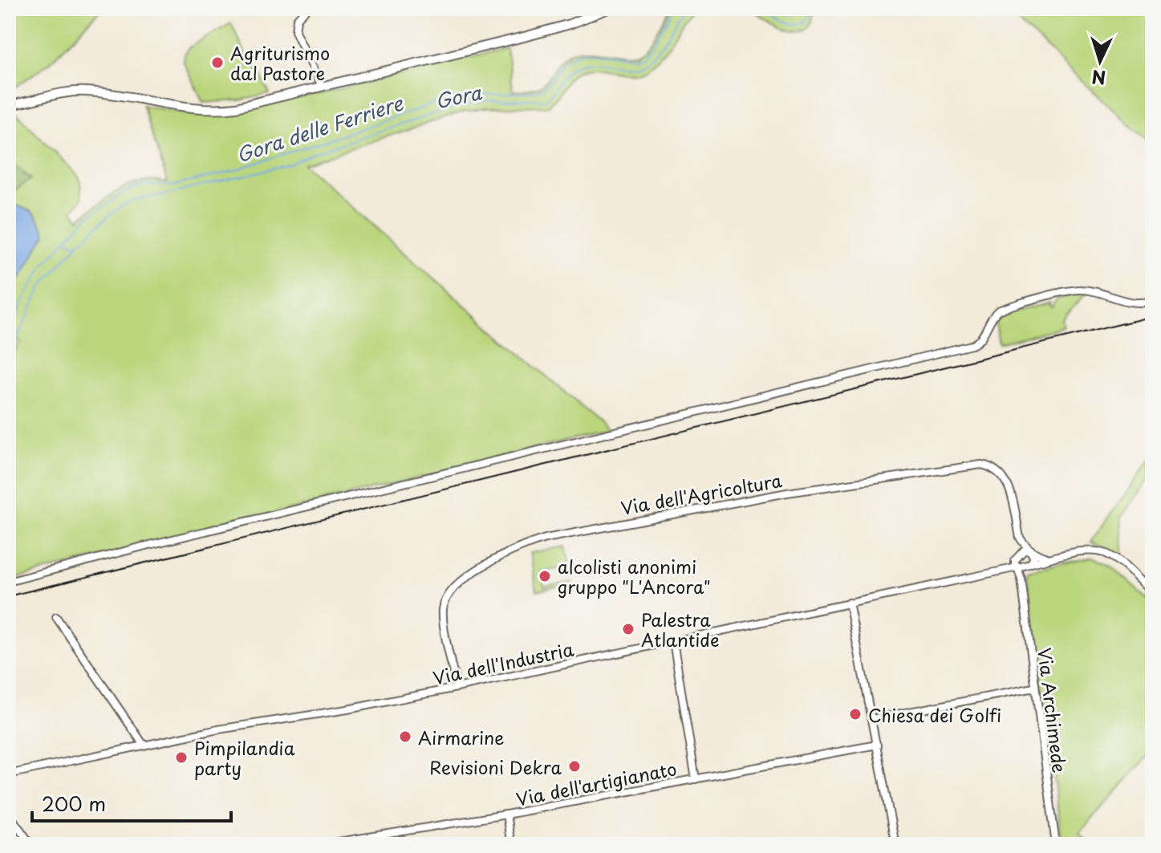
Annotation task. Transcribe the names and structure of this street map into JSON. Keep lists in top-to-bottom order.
{
  "streets": {
    "street": [
      "Via dell'Agricoltura",
      "Via dell'Industria",
      "Via Archimede",
      "Via dell'artigianato"
    ]
  },
  "crossings": [
    ["Via dell'Agricoltura", "Via dell'Industria"],
    ["Via dell'Agricoltura", "Via Archimede"],
    ["Via dell'Industria", "Via Archimede"]
  ],
  "water": ["Gora", "Gora delle Ferriere"],
  "places": [
    "Agriturismo dal Pastore",
    "alcolisti anonimi gruppo \"L'Ancora\"",
    "Palestra Atlantide",
    "Chiesa dei Golfi",
    "Airmarine",
    "Pimpilandia party",
    "Revisioni Dekra"
  ],
  "scale_bar": "200 m",
  "north": "bottom"
}
